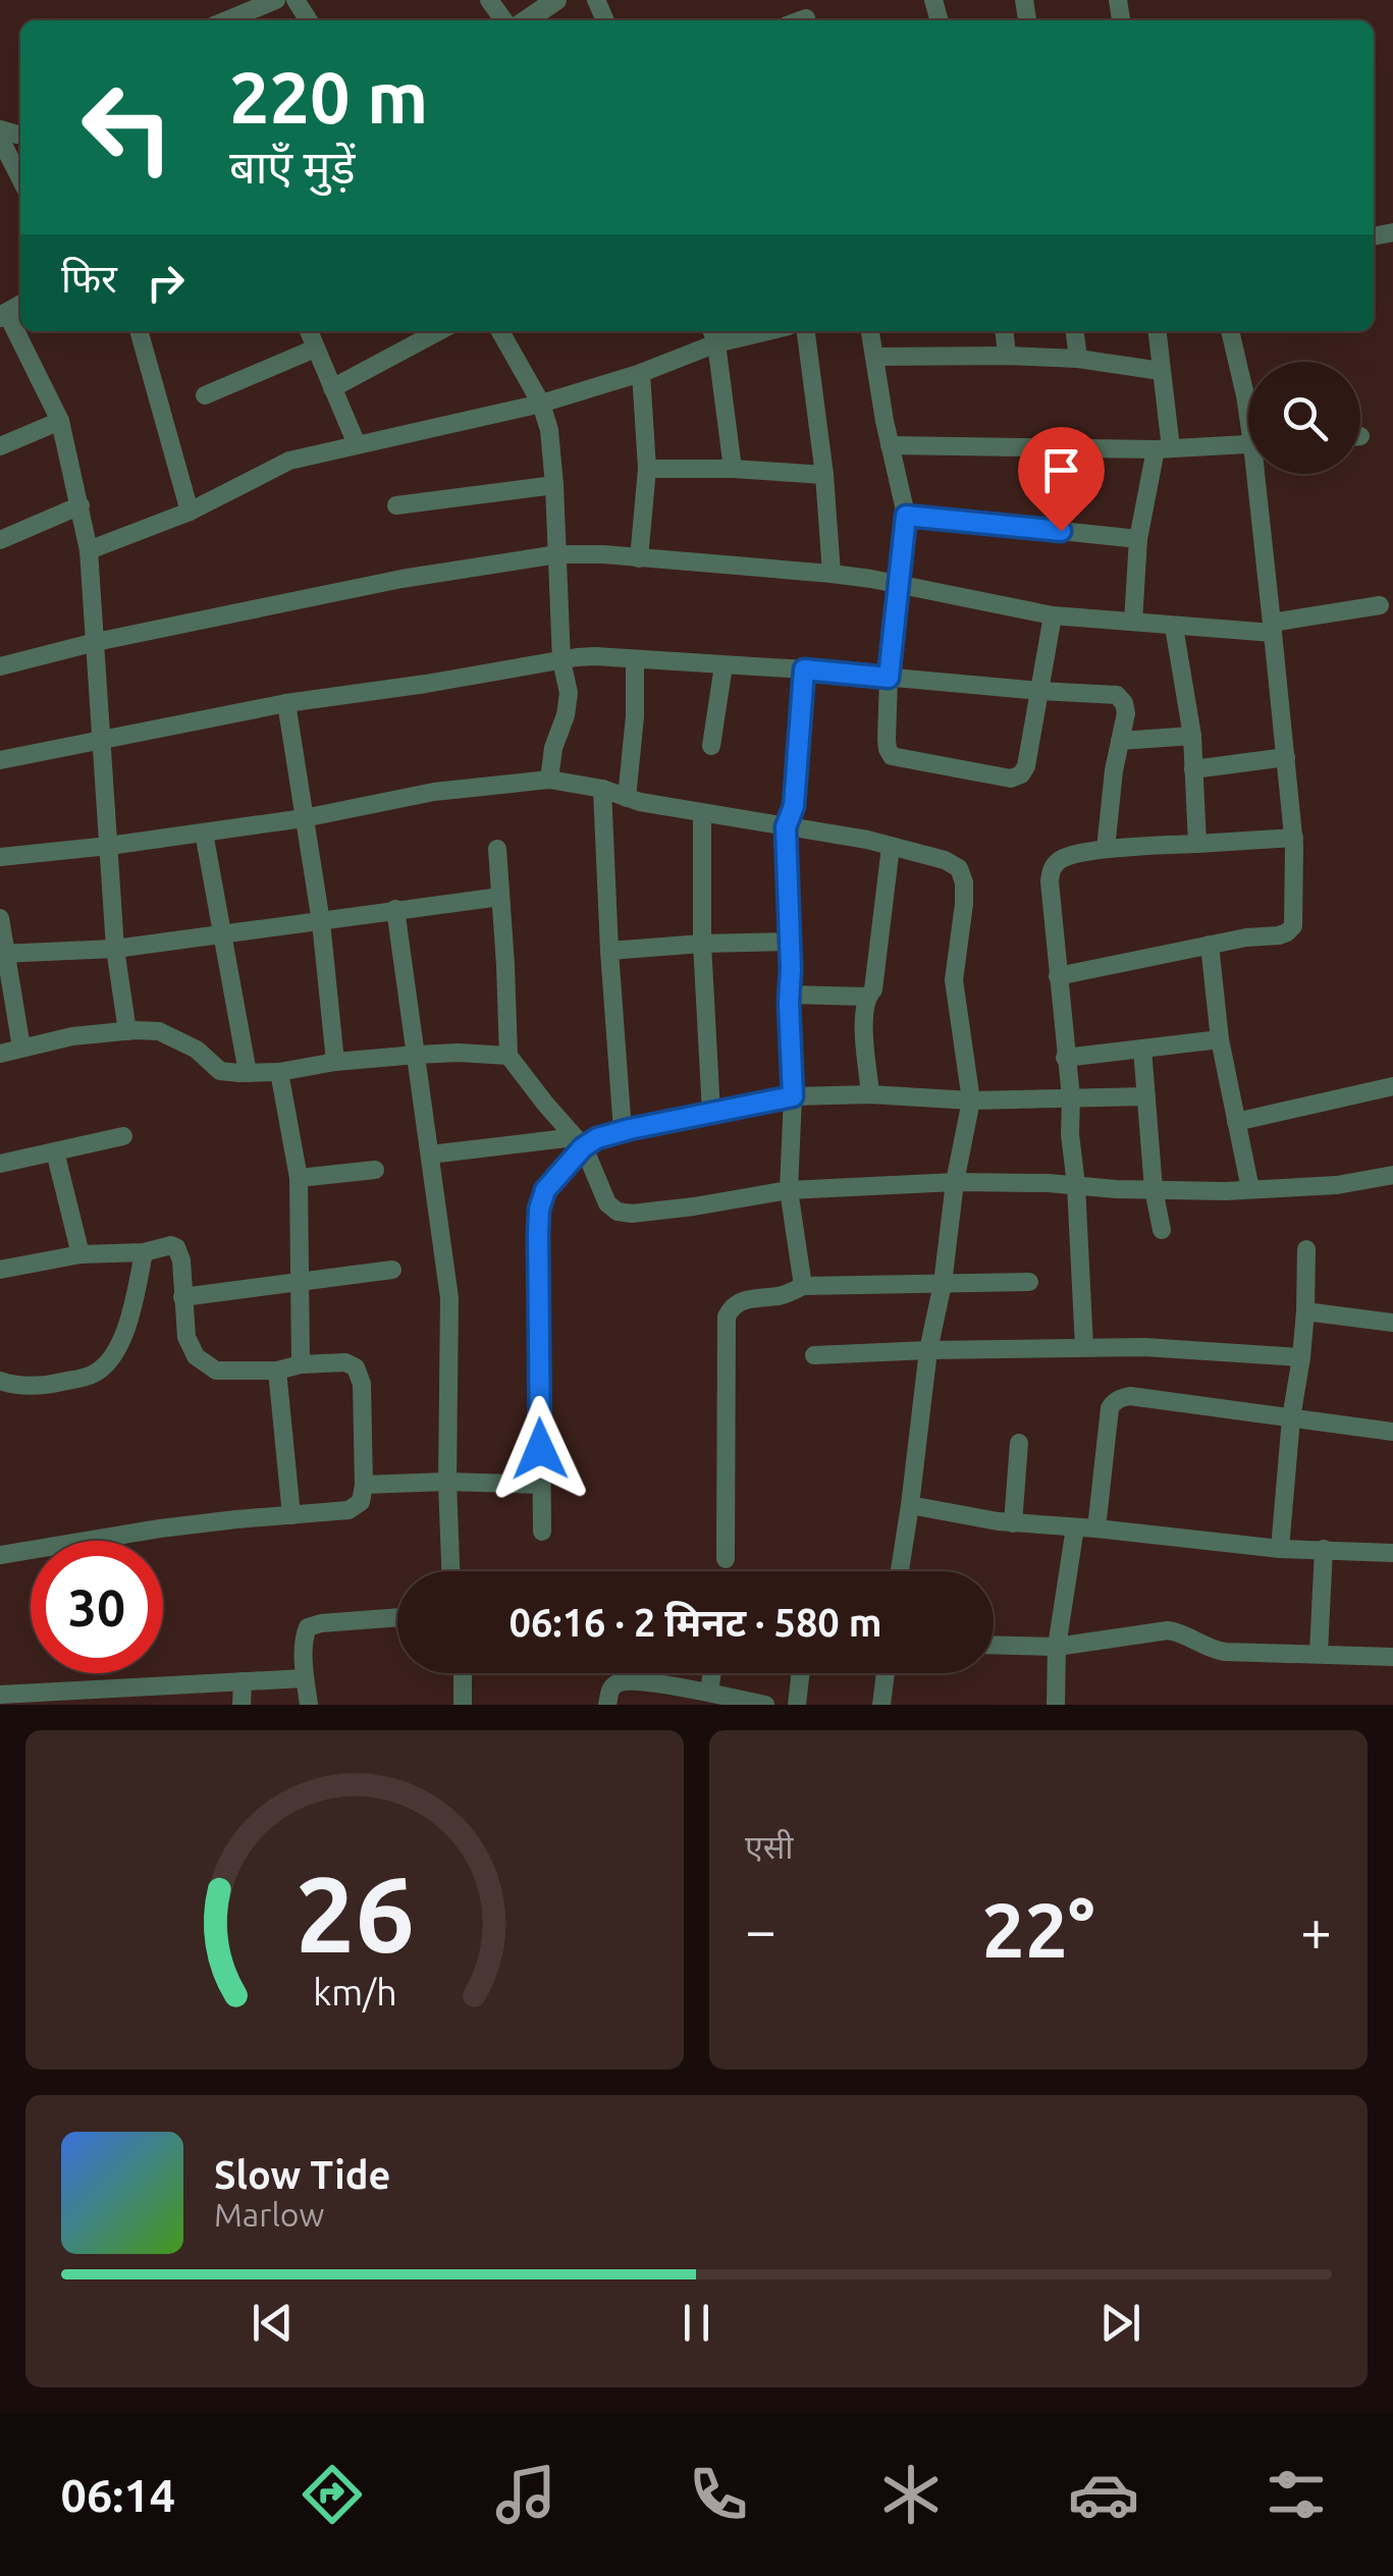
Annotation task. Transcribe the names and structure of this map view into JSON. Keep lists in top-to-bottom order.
{
  "page": {
    "turn": ["220 m", "बाएँ मुड़ें"],
    "then": "फिर",
    "limit": "30",
    "trip": "06:16 · 2 मिनट · 580 m",
    "tile": "एसी",
    "heat": ["−", "22°", "+"],
    "song": ["Slow Tide", "Marlow"],
    "tabs": "06:14",
    "gauge": ["26", "km/h"]
  }
}
